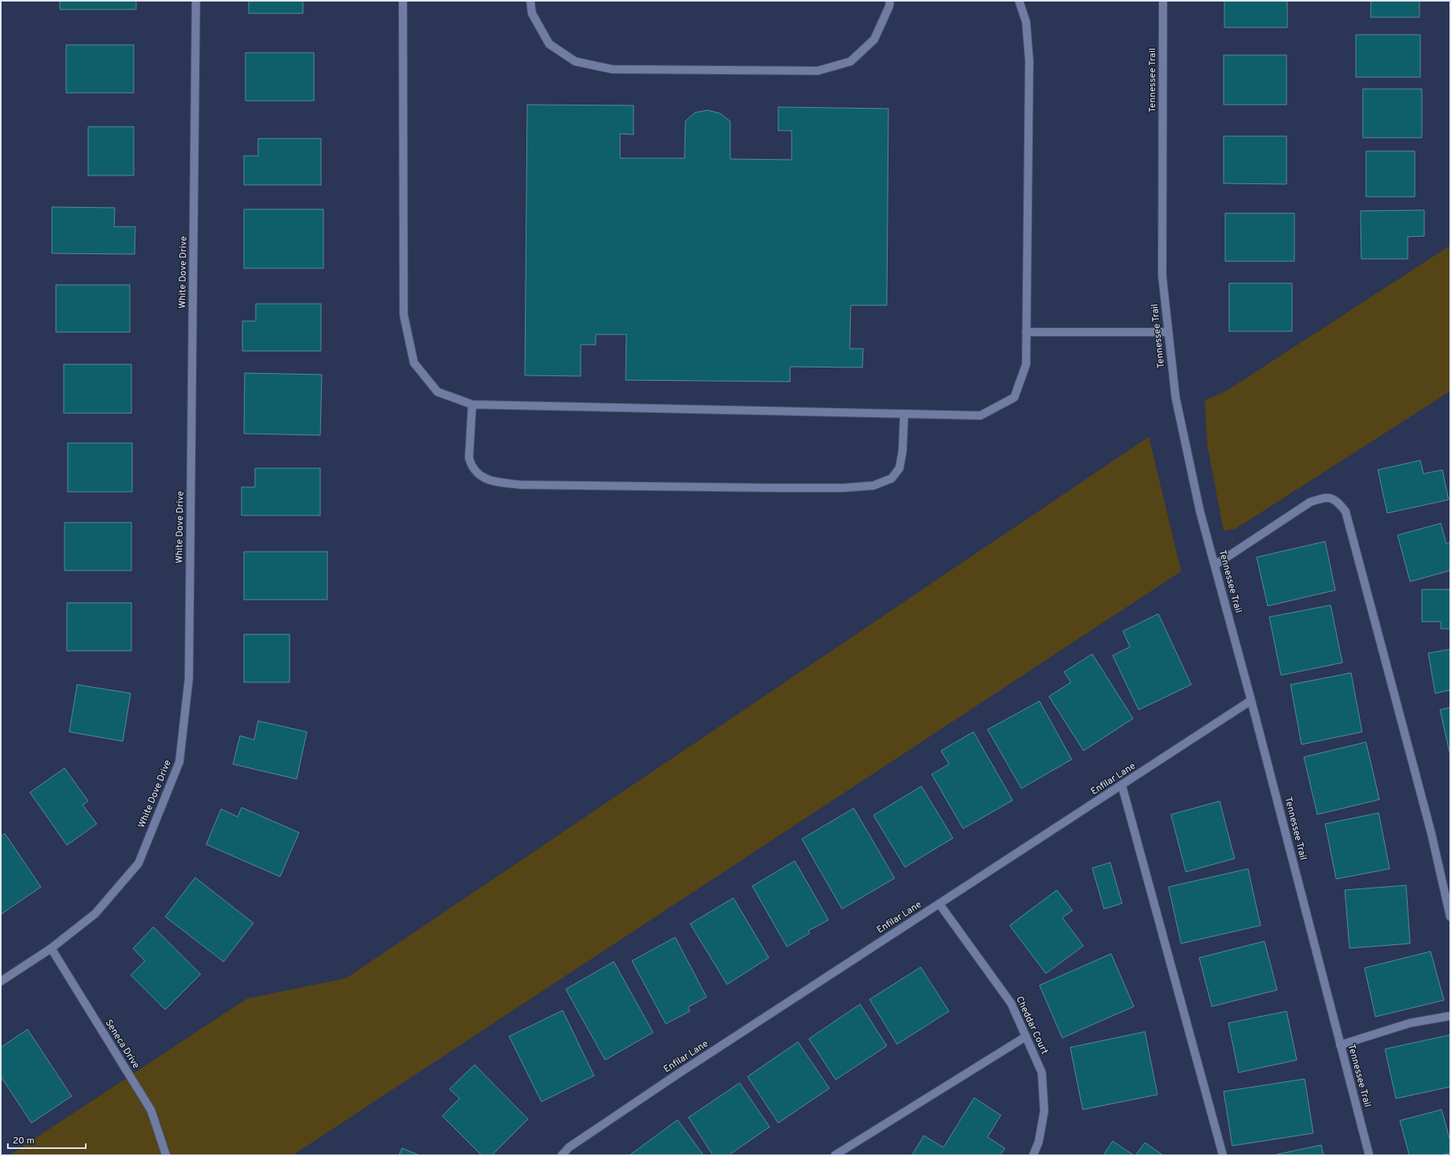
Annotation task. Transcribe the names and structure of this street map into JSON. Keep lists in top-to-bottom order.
{
  "streets": {
    "street": [
      "Tennessee Trail",
      "White Dove Drive",
      "Enfilar Lane",
      "Cheddar Court",
      "Seneca Drive"
    ]
  },
  "crossings": [
    ["Tennessee Trail", "Enfilar Lane"],
    ["White Dove Drive", "Seneca Drive"],
    ["Enfilar Lane", "Cheddar Court"]
  ],
  "scale_bar": "20 m"
}
